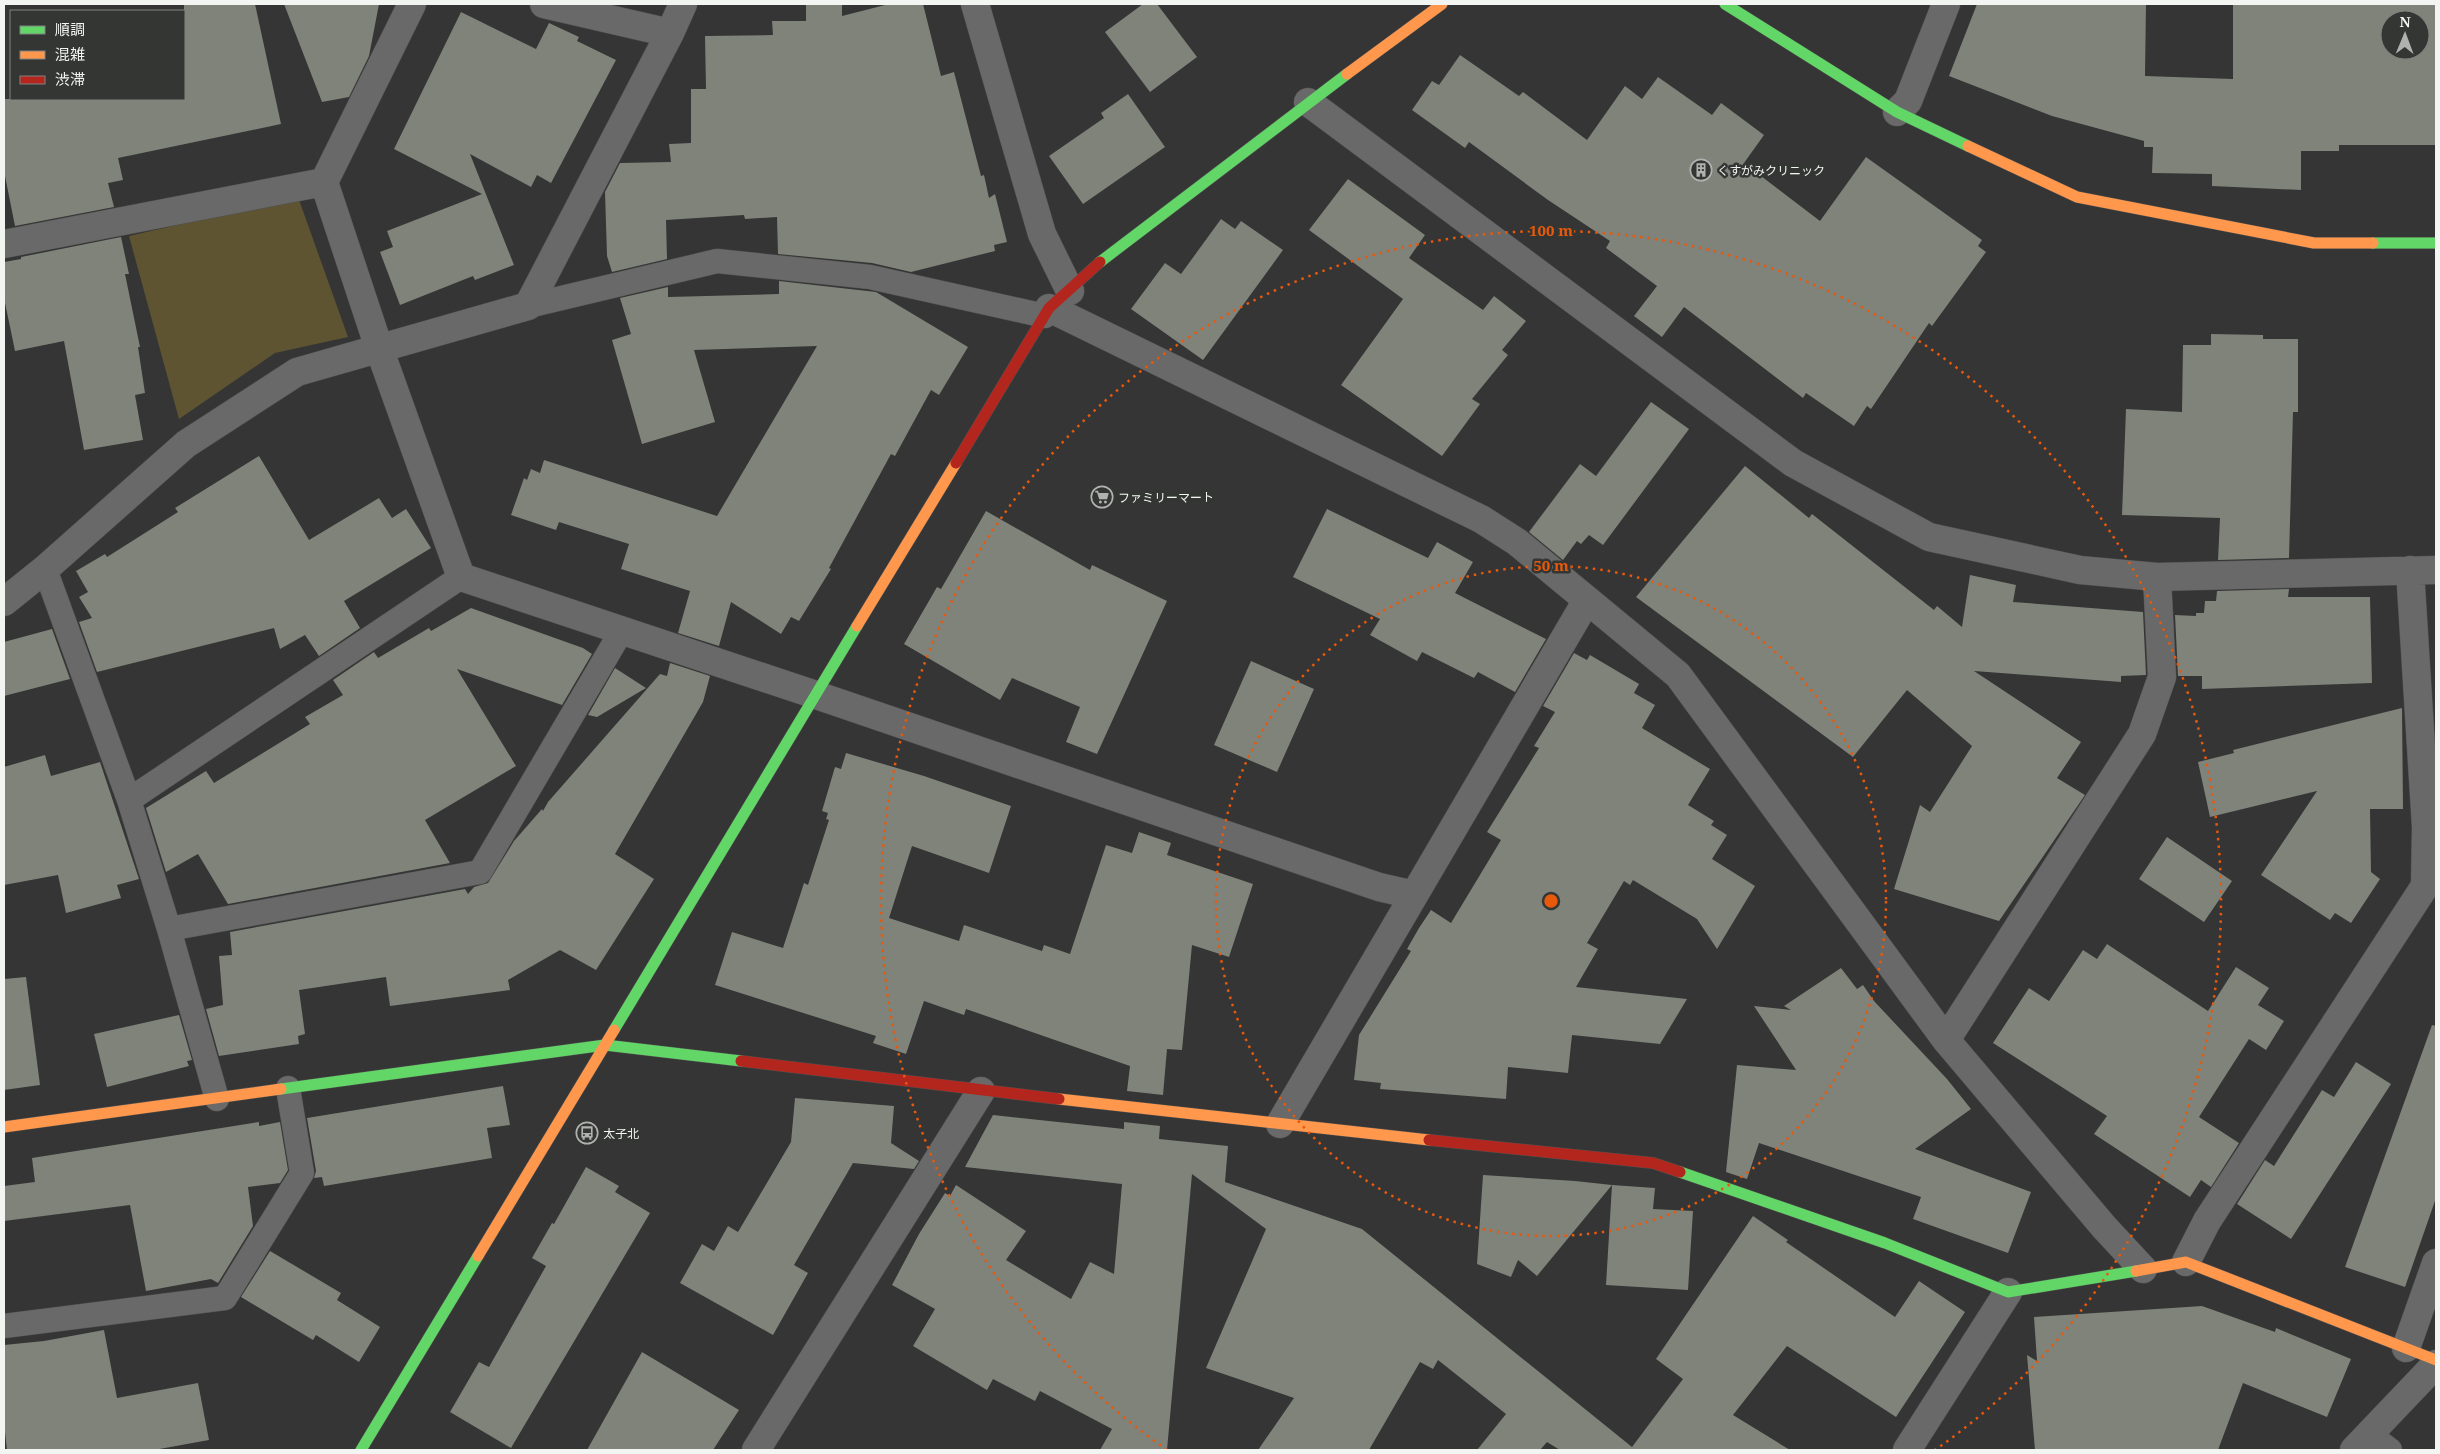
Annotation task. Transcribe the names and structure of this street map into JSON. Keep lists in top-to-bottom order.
{
  "places": {
    "building": ["くすがみクリニック"],
    "supermarket": ["ファミリーマート"],
    "bus stop": ["太子北"]
  },
  "legend": ["順調", "混雑", "渋滞"],
  "north": "top",
  "rings": ["100 m", "50 m"]
}
